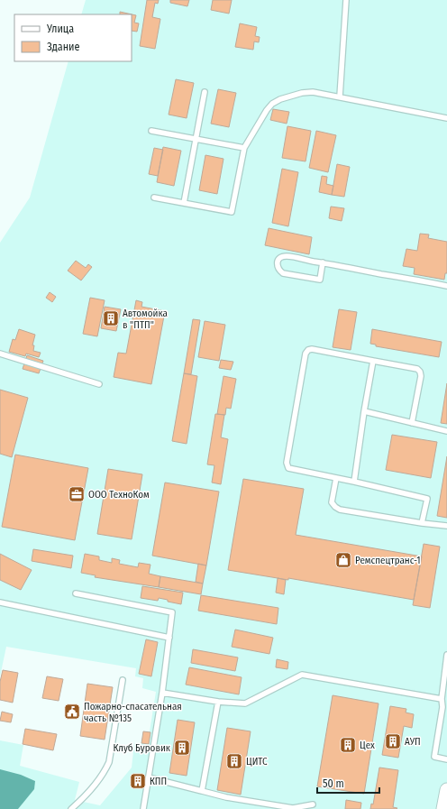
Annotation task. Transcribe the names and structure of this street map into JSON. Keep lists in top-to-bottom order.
{
  "places": {
    "building": [
      "Автомойка в \"ПТП\"",
      "АУП",
      "Цех",
      "Клуб Буровик",
      "ЦИТС",
      "КПП"
    ],
    "office": ["ООО ТехноКом"],
    "shop": ["Ремспецтранс-1"],
    "public building": ["Пожарно-спасательная часть №135"]
  },
  "legend": ["Улица", "Здание"],
  "scale_bar": "50 m"
}
